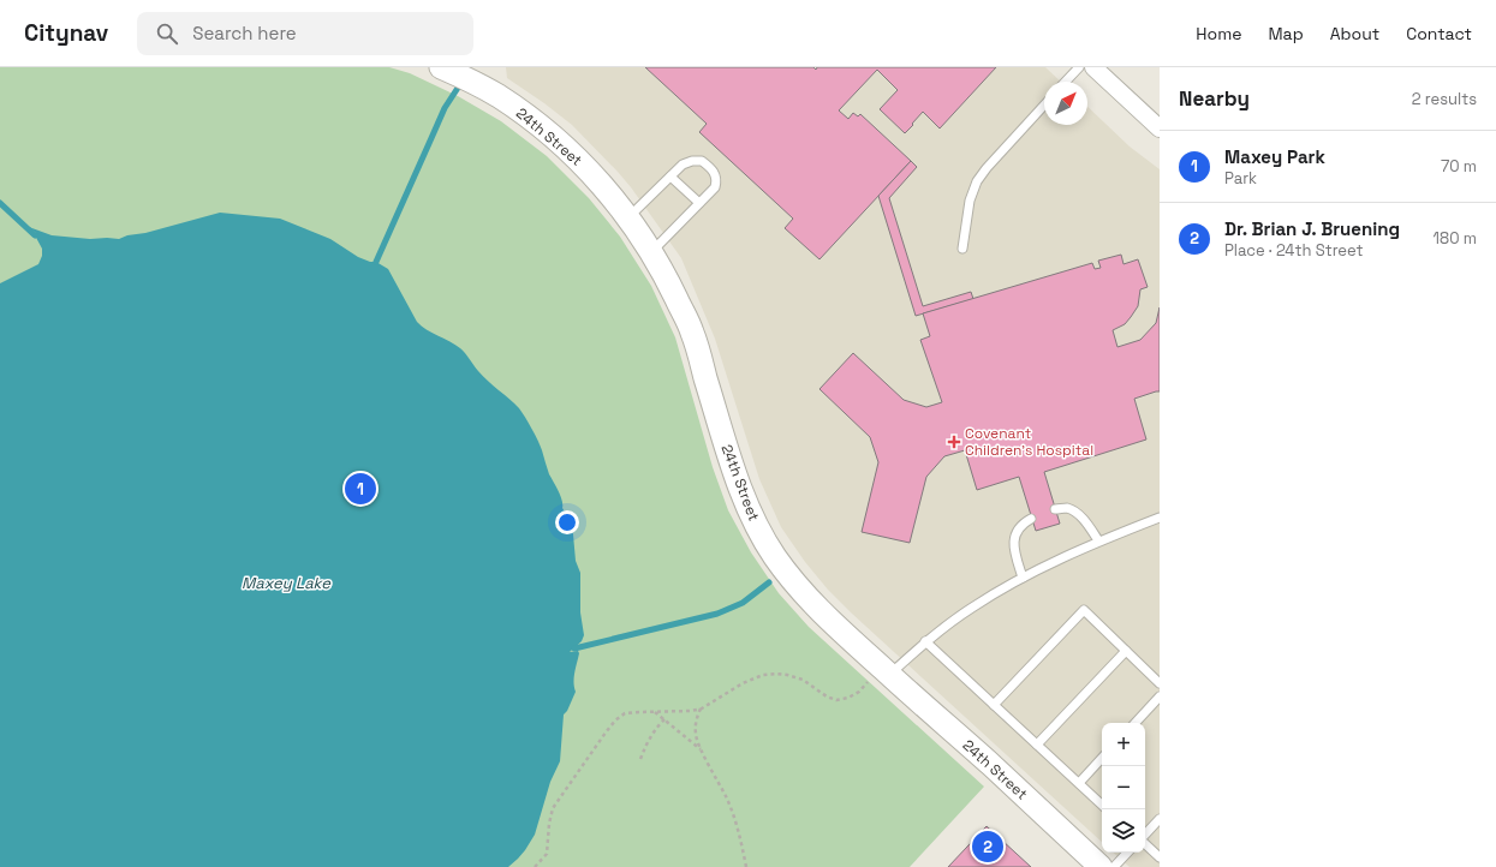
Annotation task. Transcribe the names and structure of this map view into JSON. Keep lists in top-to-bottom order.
{
  "streets": {
    "street": ["24th Street"]
  },
  "water": ["Maxey Lake"],
  "places": {
    "health": ["Covenant Children’s Hospital"]
  },
  "north": "top right",
  "page": {
    "header": "Citynav",
    "search": "Search here",
    "nav": [
      "Home",
      "Map",
      "About",
      "Contact"
    ],
    "heading": ["Nearby", "2 results"],
    "list": [
      {
        "mark": "1",
        "name": "Maxey Park",
        "note": "Park",
        "value": "70 m"
      },
      {
        "mark": "2",
        "name": "Dr. Brian J. Bruening",
        "note": "Place · 24th Street",
        "value": "180 m"
      }
    ],
    "pins": ["1", "2"],
    "map_buttons": ["+", "−"]
  }
}
